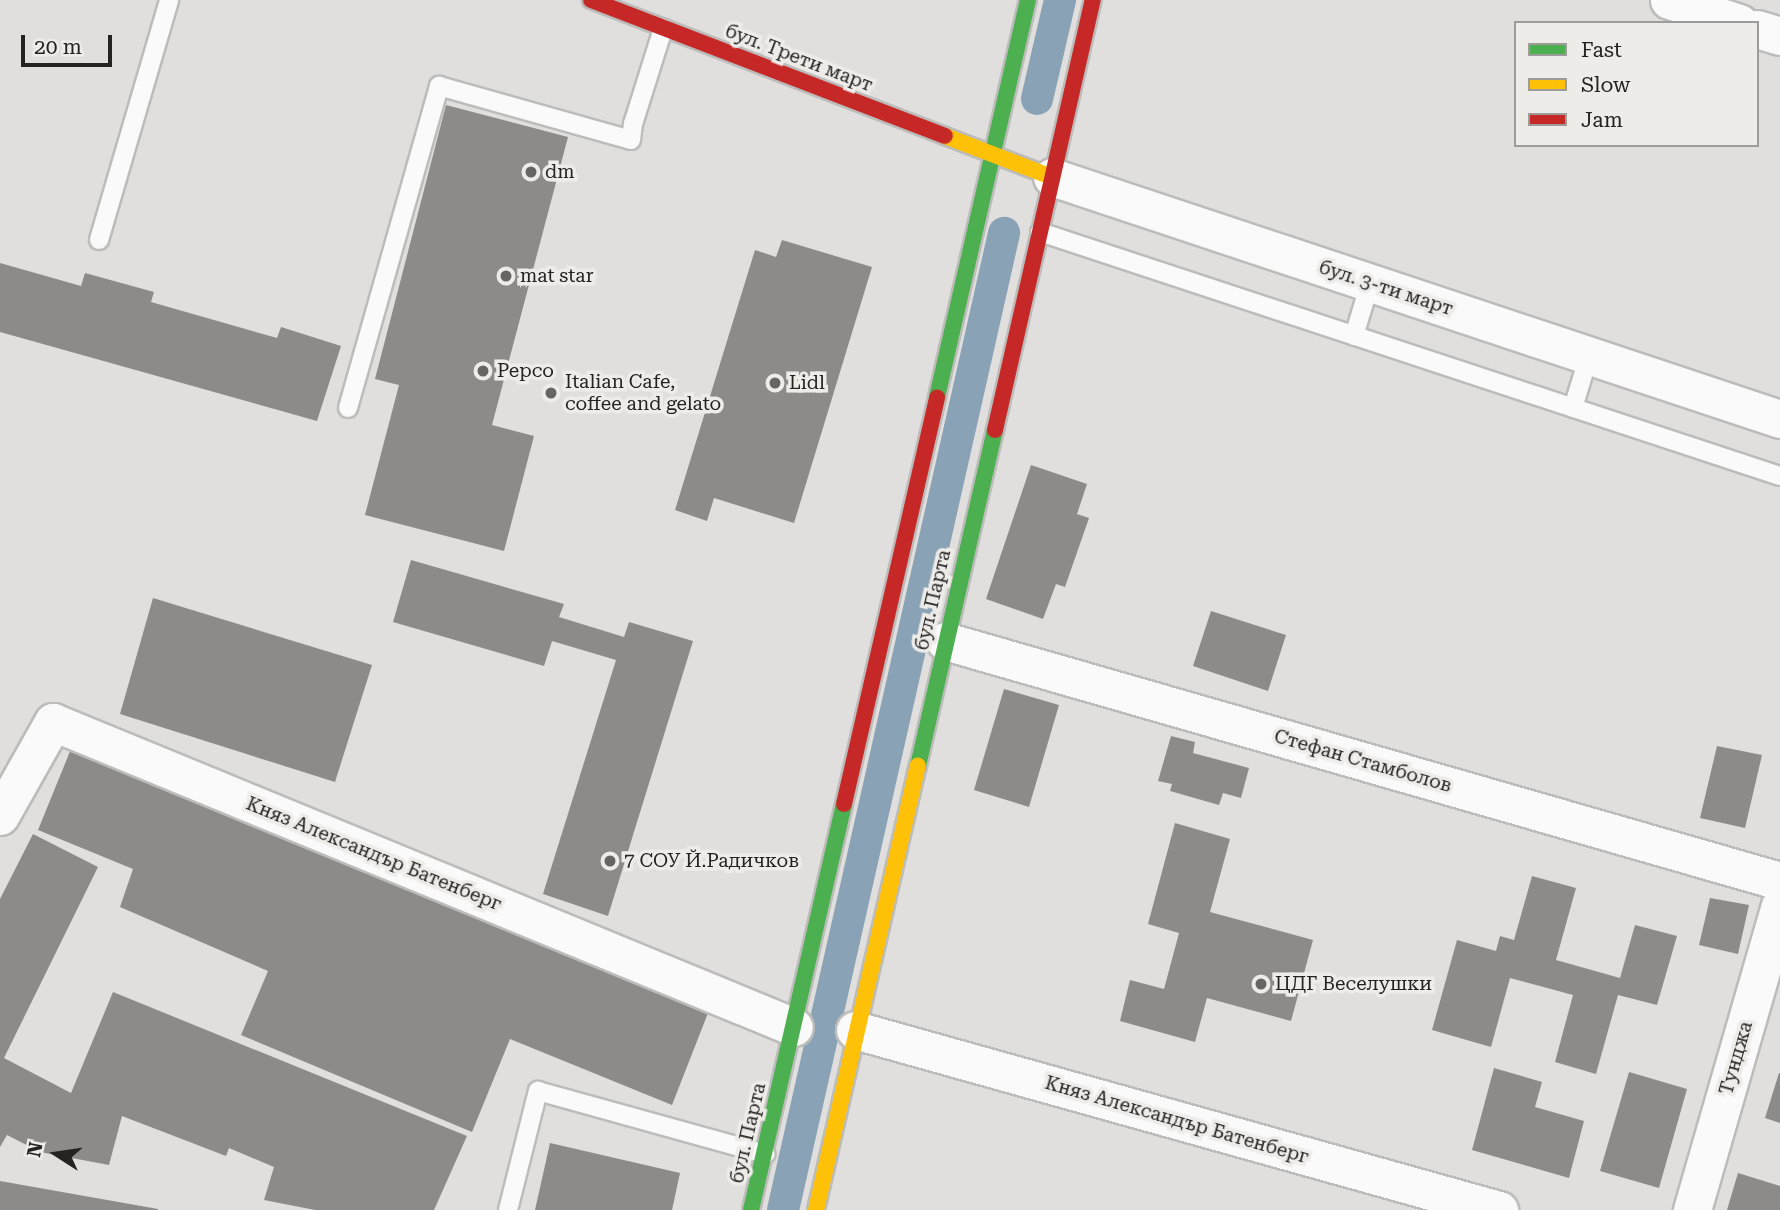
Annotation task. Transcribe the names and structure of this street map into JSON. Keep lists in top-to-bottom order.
{
  "streets": {
    "main road": ["бул. Трети март", "бул. 3-ти март", "бул. Парта"],
    "street": ["Стефан Стамболов", "Княз Александър Батенберг", "Тунджа"]
  },
  "crossings": [
    ["бул. Трети март", "бул. 3-ти март"],
    ["бул. Трети март", "бул. Парта"],
    ["бул. 3-ти март", "бул. Парта"],
    ["бул. Парта", "Стефан Стамболов"],
    ["бул. Парта", "Княз Александър Батенберг"]
  ],
  "places": [
    "dm",
    "mat star",
    "Pepco",
    "Lidl",
    "Italian Cafe, coffee and gelato",
    "7 СОУ Й.Радичков",
    "ЦДГ Веселушки"
  ],
  "legend": ["Fast", "Slow", "Jam"],
  "scale_bar": "20 m",
  "north": "left"
}
